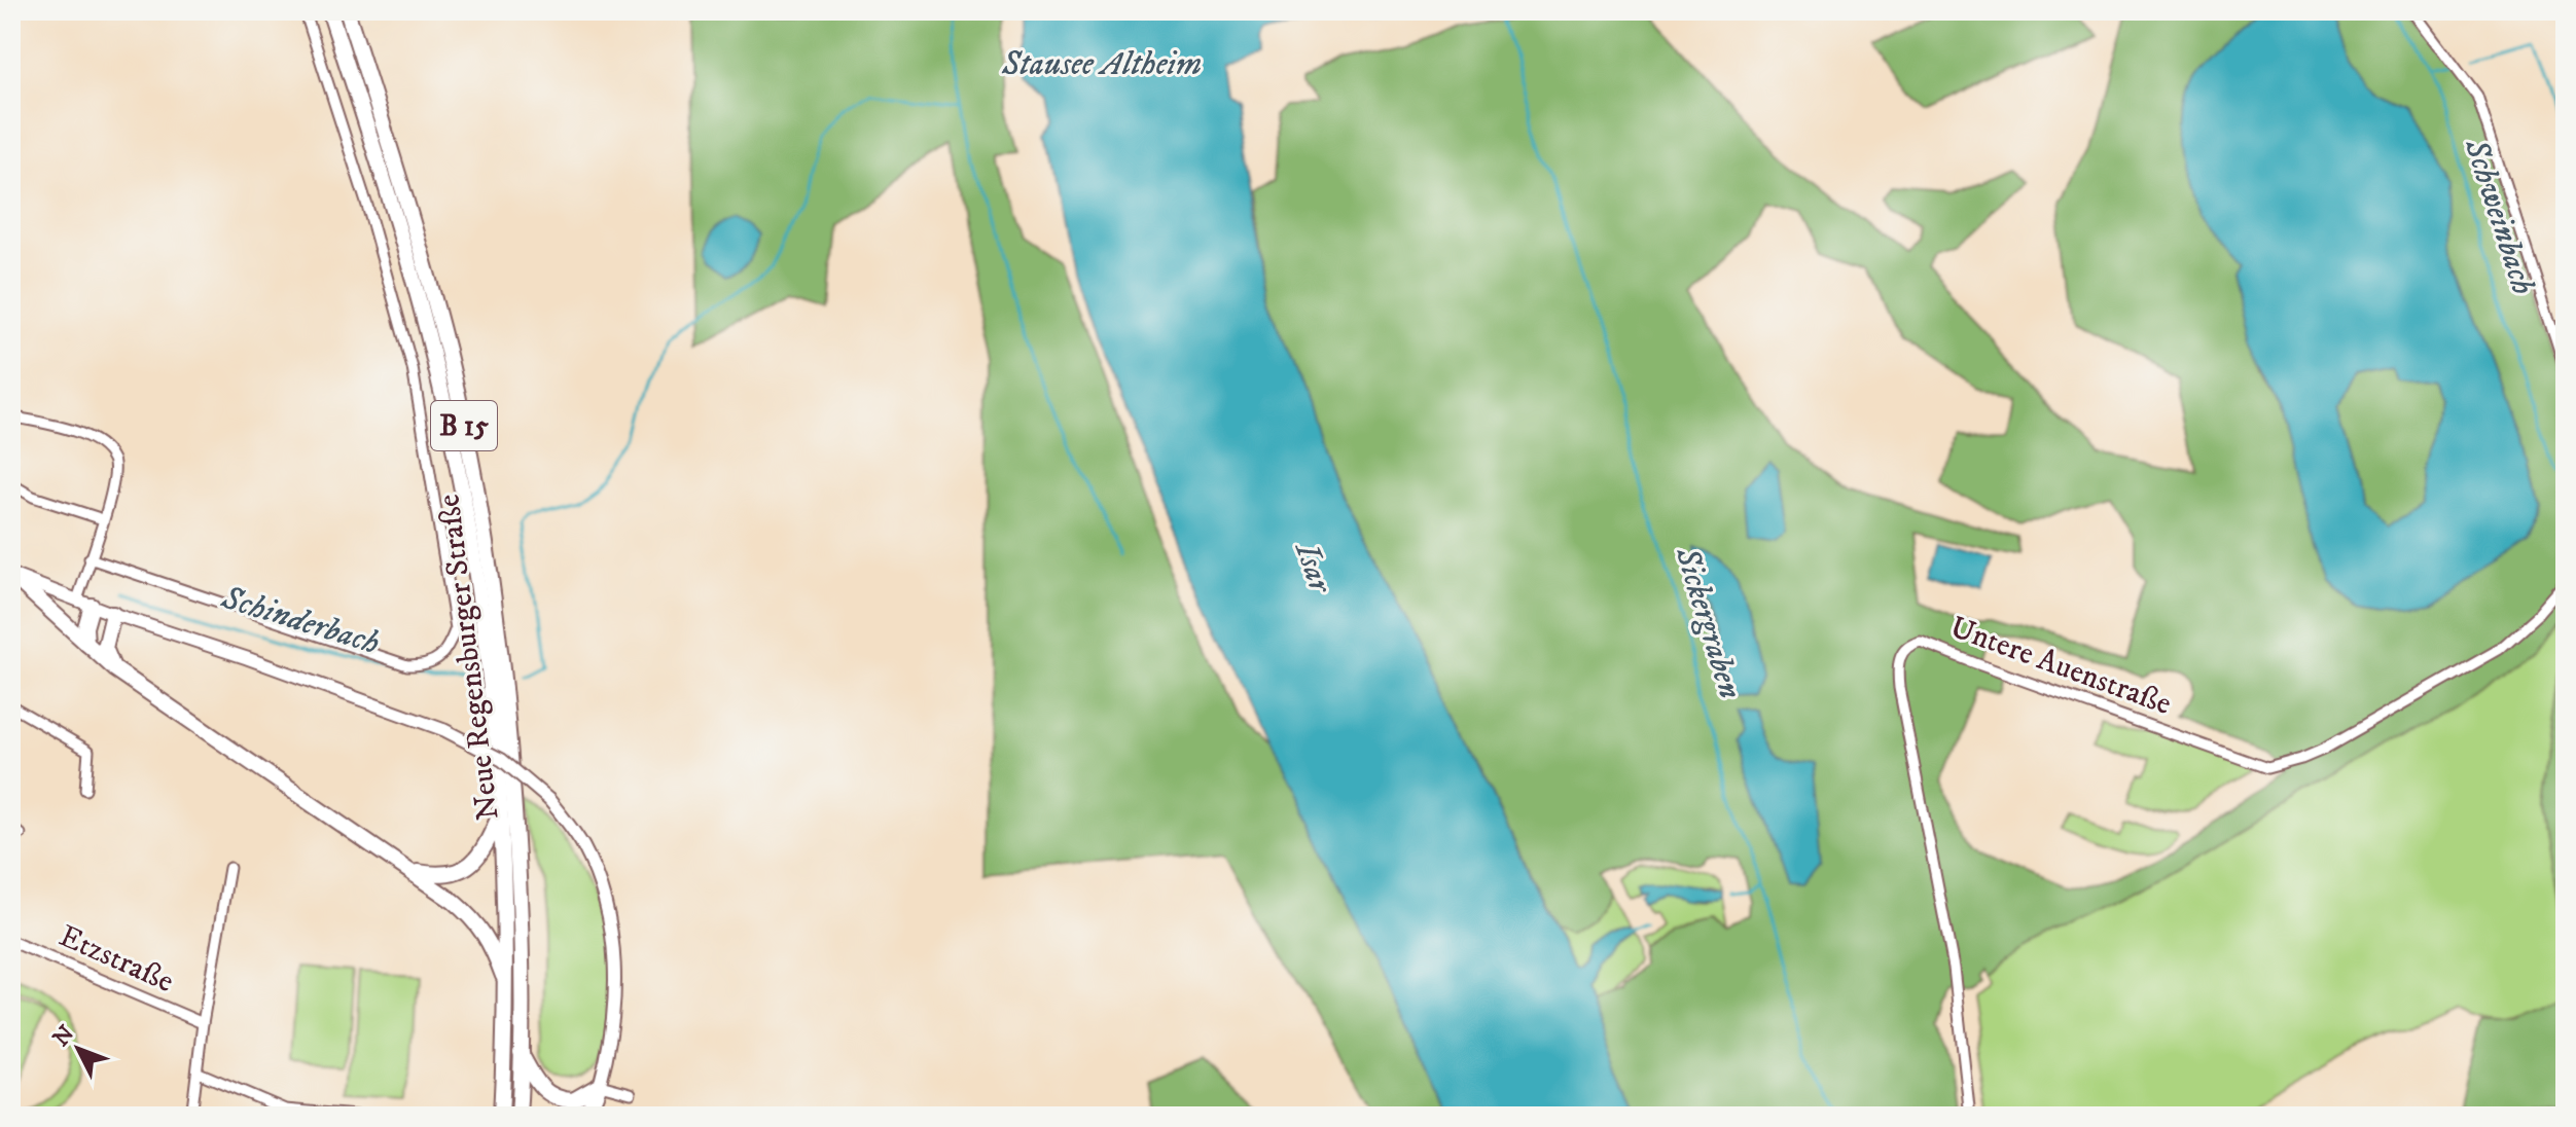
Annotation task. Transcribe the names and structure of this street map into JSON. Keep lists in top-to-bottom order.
{
  "streets": {
    "highway": ["B 15", "Neue Regensburger Straße"],
    "street": ["Untere Auenstraße", "Etzstraße"]
  },
  "water": [
    "Stausee Altheim",
    "Schweinbach",
    "Isar",
    "Schinderbach",
    "Sickergraben"
  ],
  "north": "top left"
}
